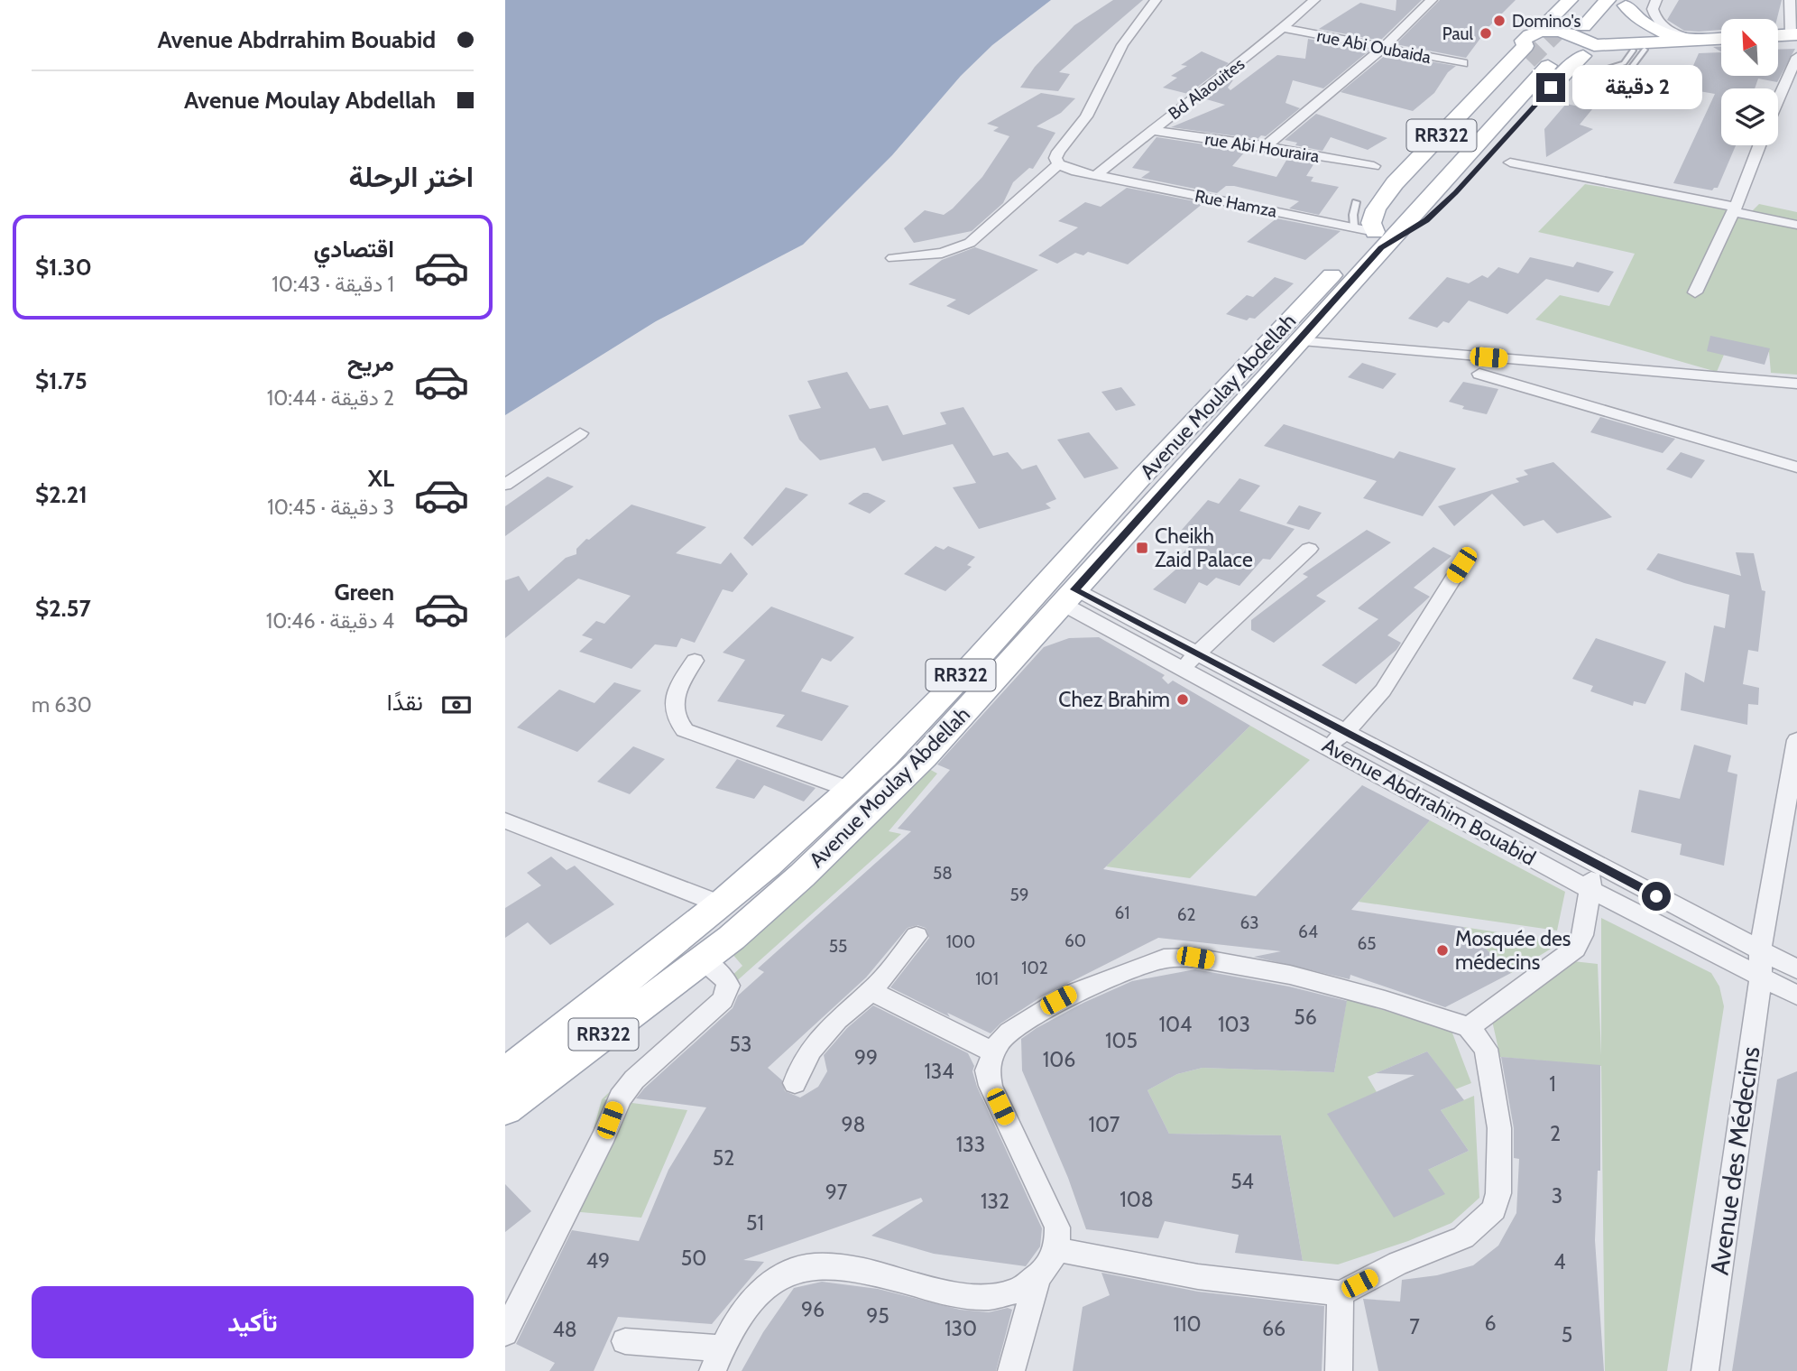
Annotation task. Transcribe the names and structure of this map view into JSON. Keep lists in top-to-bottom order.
{
  "streets": {
    "main road": ["RR322", "Avenue Moulay Abdellah"],
    "street": [
      "rue Abi Oubaida",
      "Bd Alaouites",
      "rue Abi Houraira",
      "Rue Hamza",
      "Avenue Abdrrahim Bouabid",
      "Avenue des Médecins"
    ]
  },
  "crossings": [
    ["rue Abi Oubaida", "Bd Alaouites"],
    ["Bd Alaouites", "rue Abi Houraira"],
    ["Bd Alaouites", "Rue Hamza"],
    ["Rue Hamza", "Avenue Moulay Abdellah"],
    ["Avenue Moulay Abdellah", "Avenue Abdrrahim Bouabid"],
    ["Avenue Abdrrahim Bouabid", "Avenue des Médecins"]
  ],
  "places": {
    "other": [
      "Domino's",
      "Paul",
      "Chez Brahim",
      "Mosquée des médecins"
    ],
    "transit": ["Cheikh Zaid Palace"]
  },
  "house_numbers": [
    "58",
    "59",
    "61",
    "62",
    "63",
    "64",
    "60",
    "100",
    "65",
    "55",
    "102",
    "101",
    "56",
    "104",
    "103",
    "105",
    "53",
    "99",
    "106",
    "134",
    "1",
    "98",
    "107",
    "2",
    "133",
    "52",
    "54",
    "97",
    "3",
    "108",
    "132",
    "51",
    "50",
    "49",
    "4",
    "96",
    "95",
    "6",
    "110",
    "7",
    "130",
    "66",
    "48",
    "5"
  ],
  "north": "top left",
  "page": {
    "banner": ["Avenue Abdrrahim Bouabid", "Avenue Moulay Abdellah"],
    "bubble": "2 دقيقة",
    "heading": "اختر الرحلة",
    "list": [
      {
        "name": "اقتصادي",
        "note": "1 دقيقة · 10:43",
        "value": "$1.30"
      },
      {
        "name": "مريح",
        "note": "2 دقيقة · 10:44",
        "value": "$1.75"
      },
      {
        "name": "XL",
        "note": "3 دقيقة · 10:45",
        "value": "$2.21"
      },
      {
        "name": "Green",
        "note": "4 دقيقة · 10:46",
        "value": "$2.57"
      }
    ],
    "pay": ["نقدًا", "630 m"],
    "buttons": "تأكيد"
  }
}
